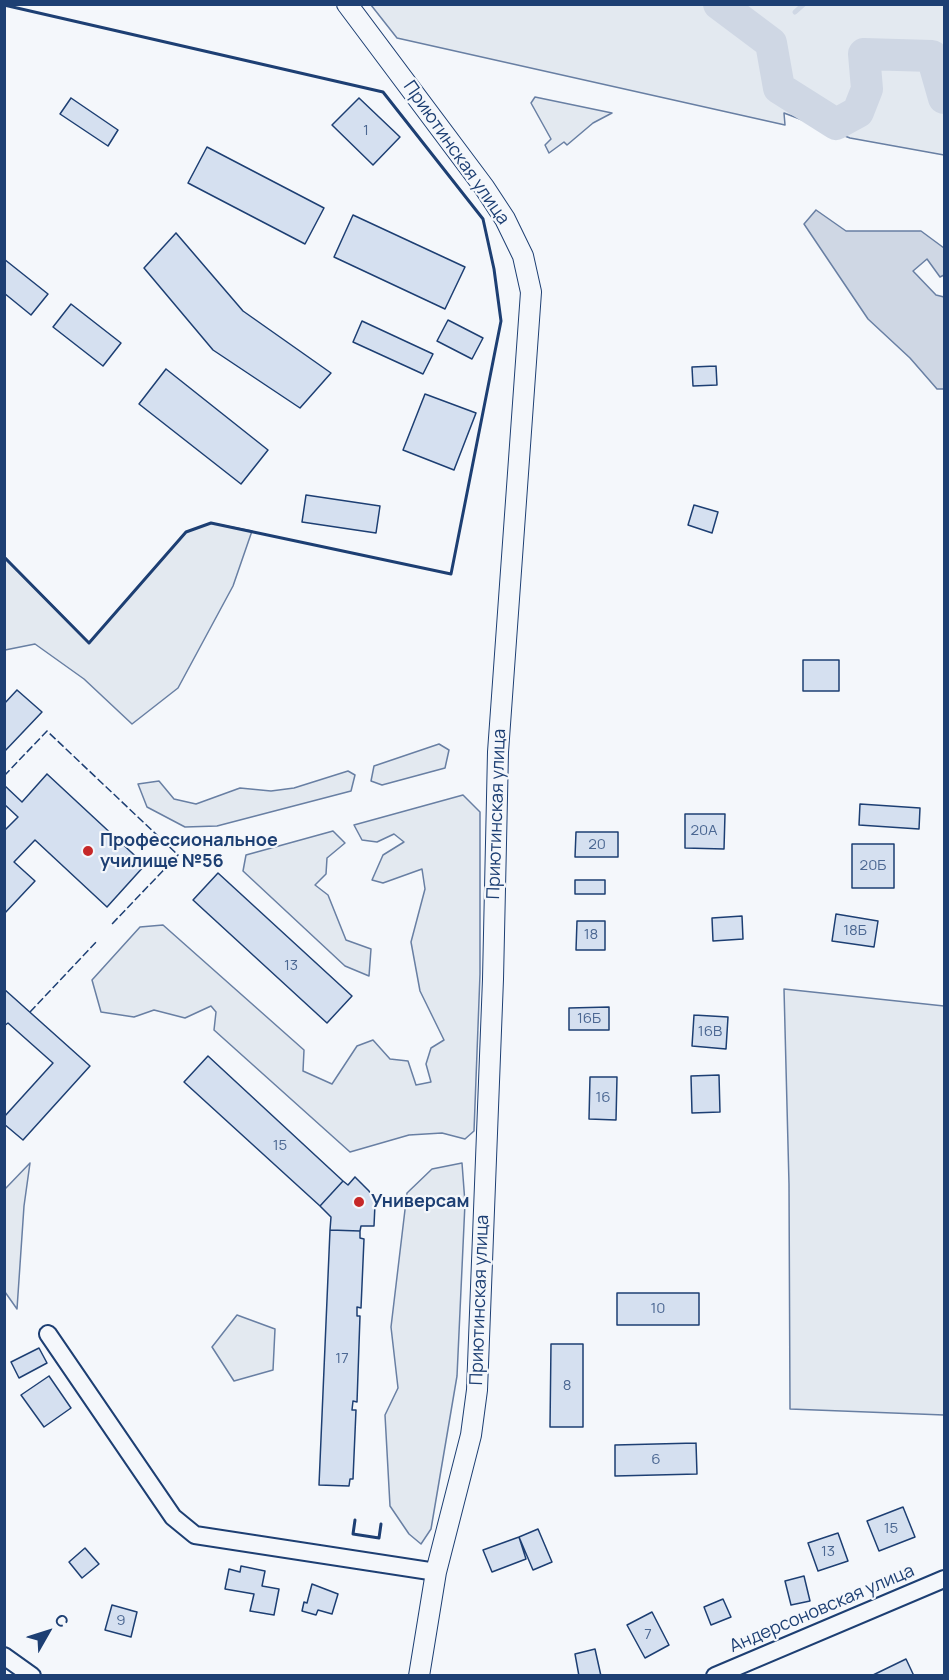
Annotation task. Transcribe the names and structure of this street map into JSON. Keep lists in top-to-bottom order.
{
  "streets": {
    "street": ["Приютинская улица", "Андерсоновская улица"]
  },
  "places": ["Профессиональное училище №56", "Универсам"],
  "house_numbers": [
    "1",
    "20А",
    "20",
    "20Б",
    "18Б",
    "18",
    "13",
    "16Б",
    "16В",
    "16",
    "15",
    "10",
    "17",
    "8",
    "6",
    "15",
    "13",
    "9",
    "7"
  ],
  "north": "top right"
}
